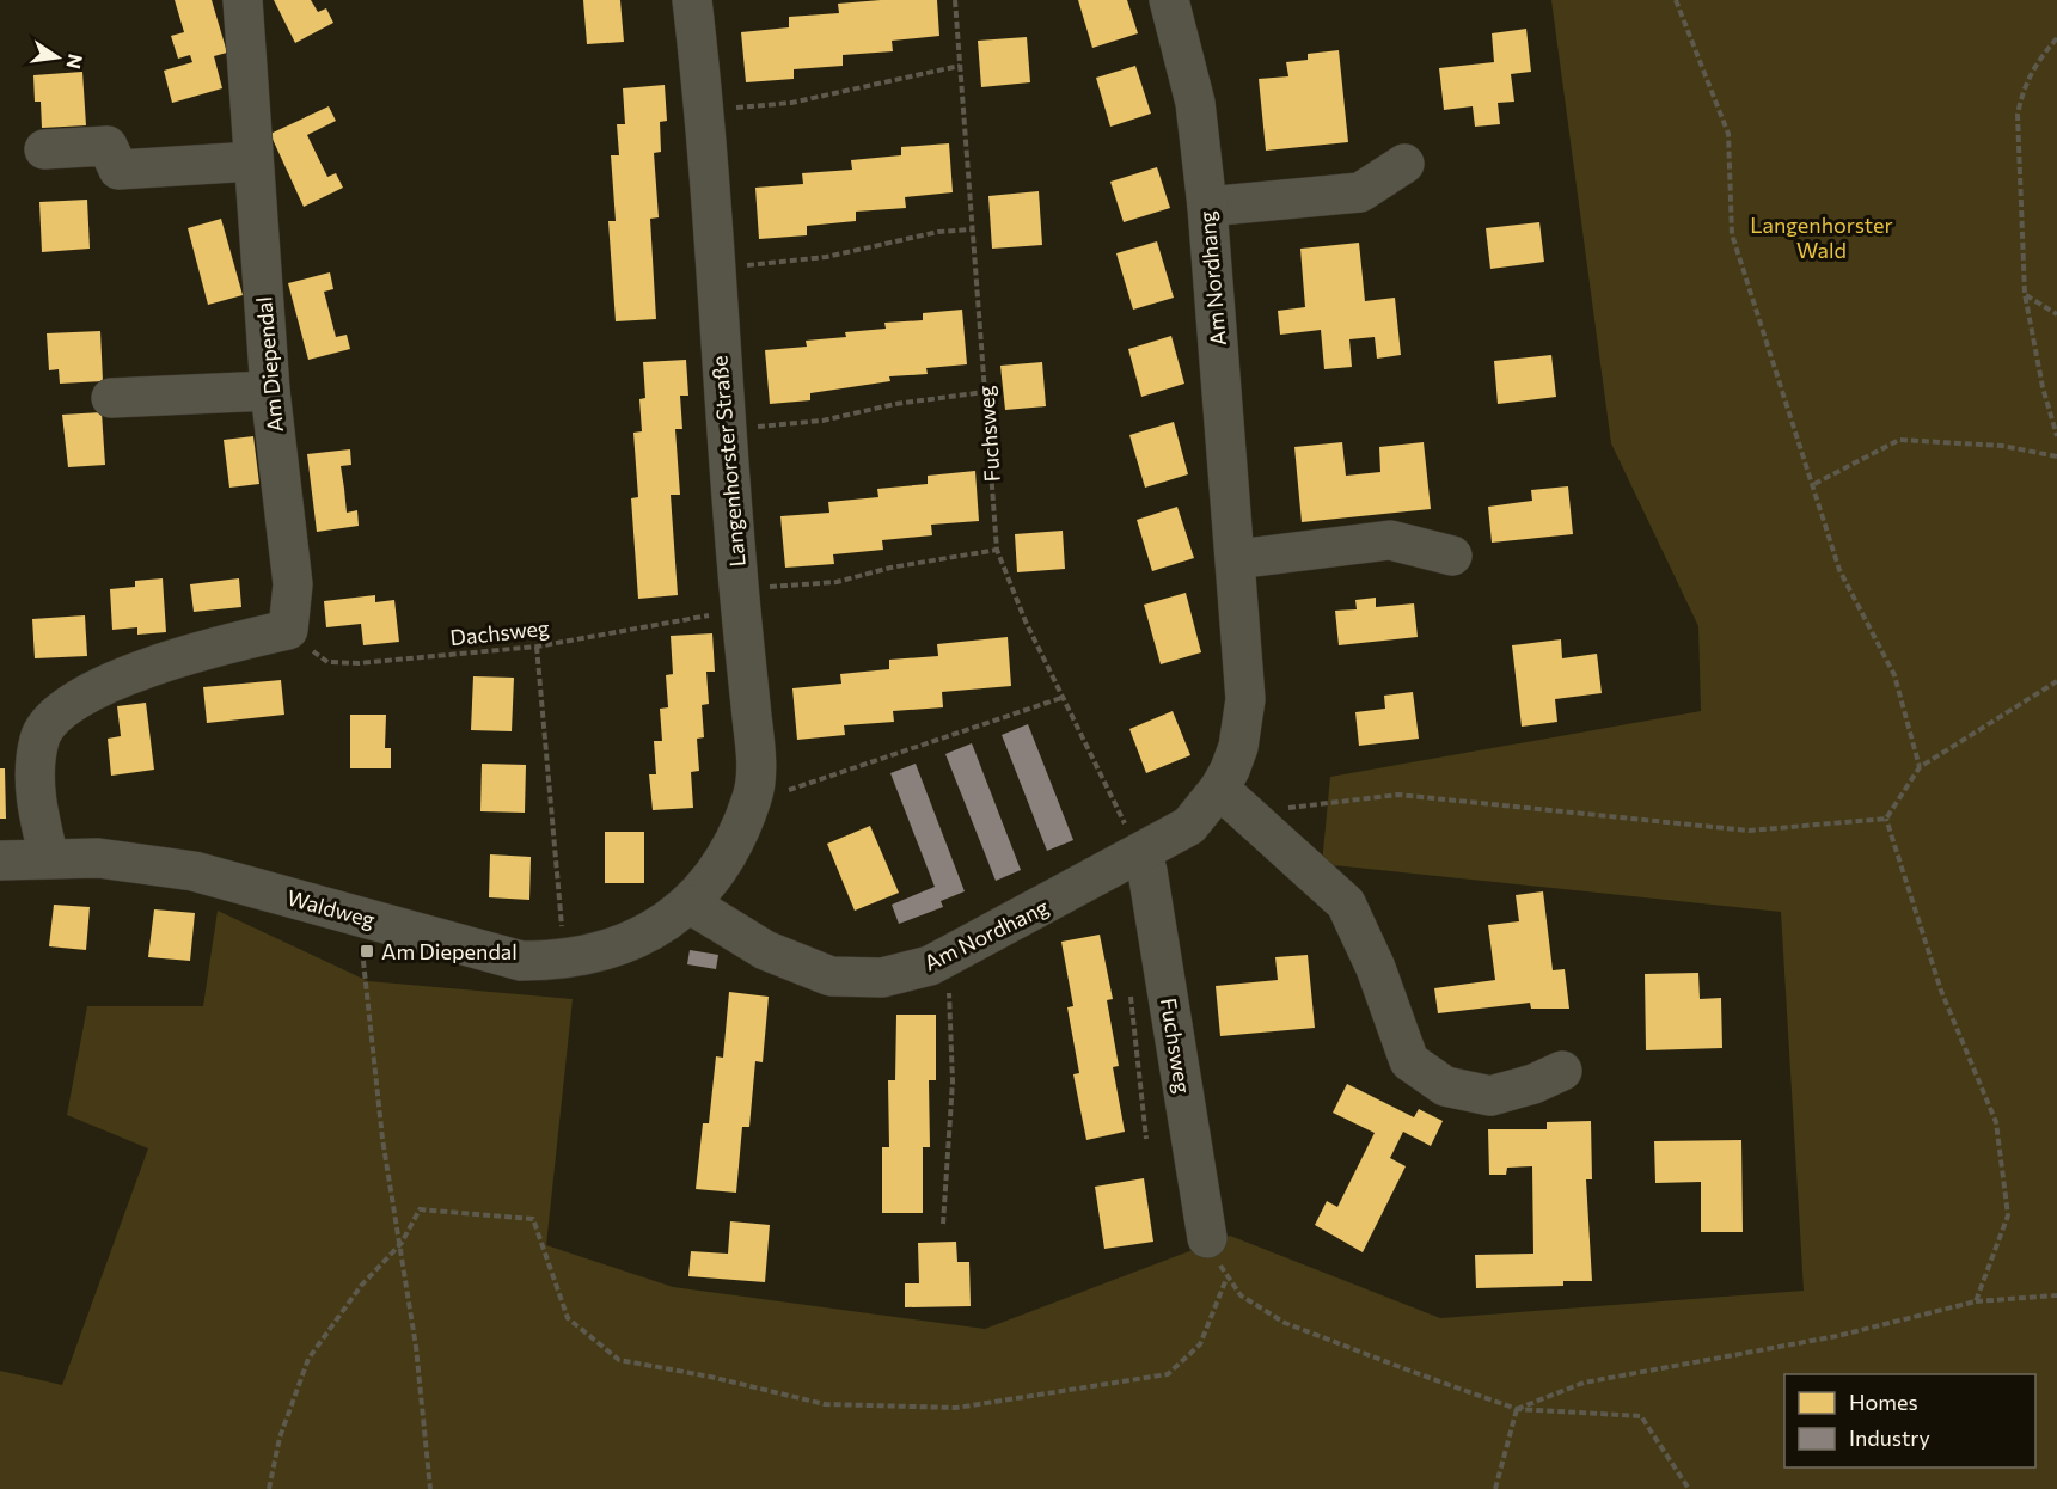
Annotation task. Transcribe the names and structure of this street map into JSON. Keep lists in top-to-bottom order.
{
  "streets": {
    "street": [
      "Am Nordhang",
      "Am Diependal",
      "Fuchsweg",
      "Langenhorster Straße",
      "Waldweg"
    ],
    "path": ["Dachsweg"]
  },
  "crossings": [
    ["Am Nordhang", "Fuchsweg"],
    ["Am Nordhang", "Langenhorster Straße"],
    ["Am Nordhang", "Waldweg"],
    ["Am Diependal", "Dachsweg"],
    ["Fuchsweg", "Langenhorster Straße"],
    ["Langenhorster Straße", "Waldweg"]
  ],
  "parks": ["Langenhorster Wald"],
  "places": {
    "transit": ["Am Diependal"]
  },
  "legend": ["Homes", "Industry"],
  "north": "right"
}
